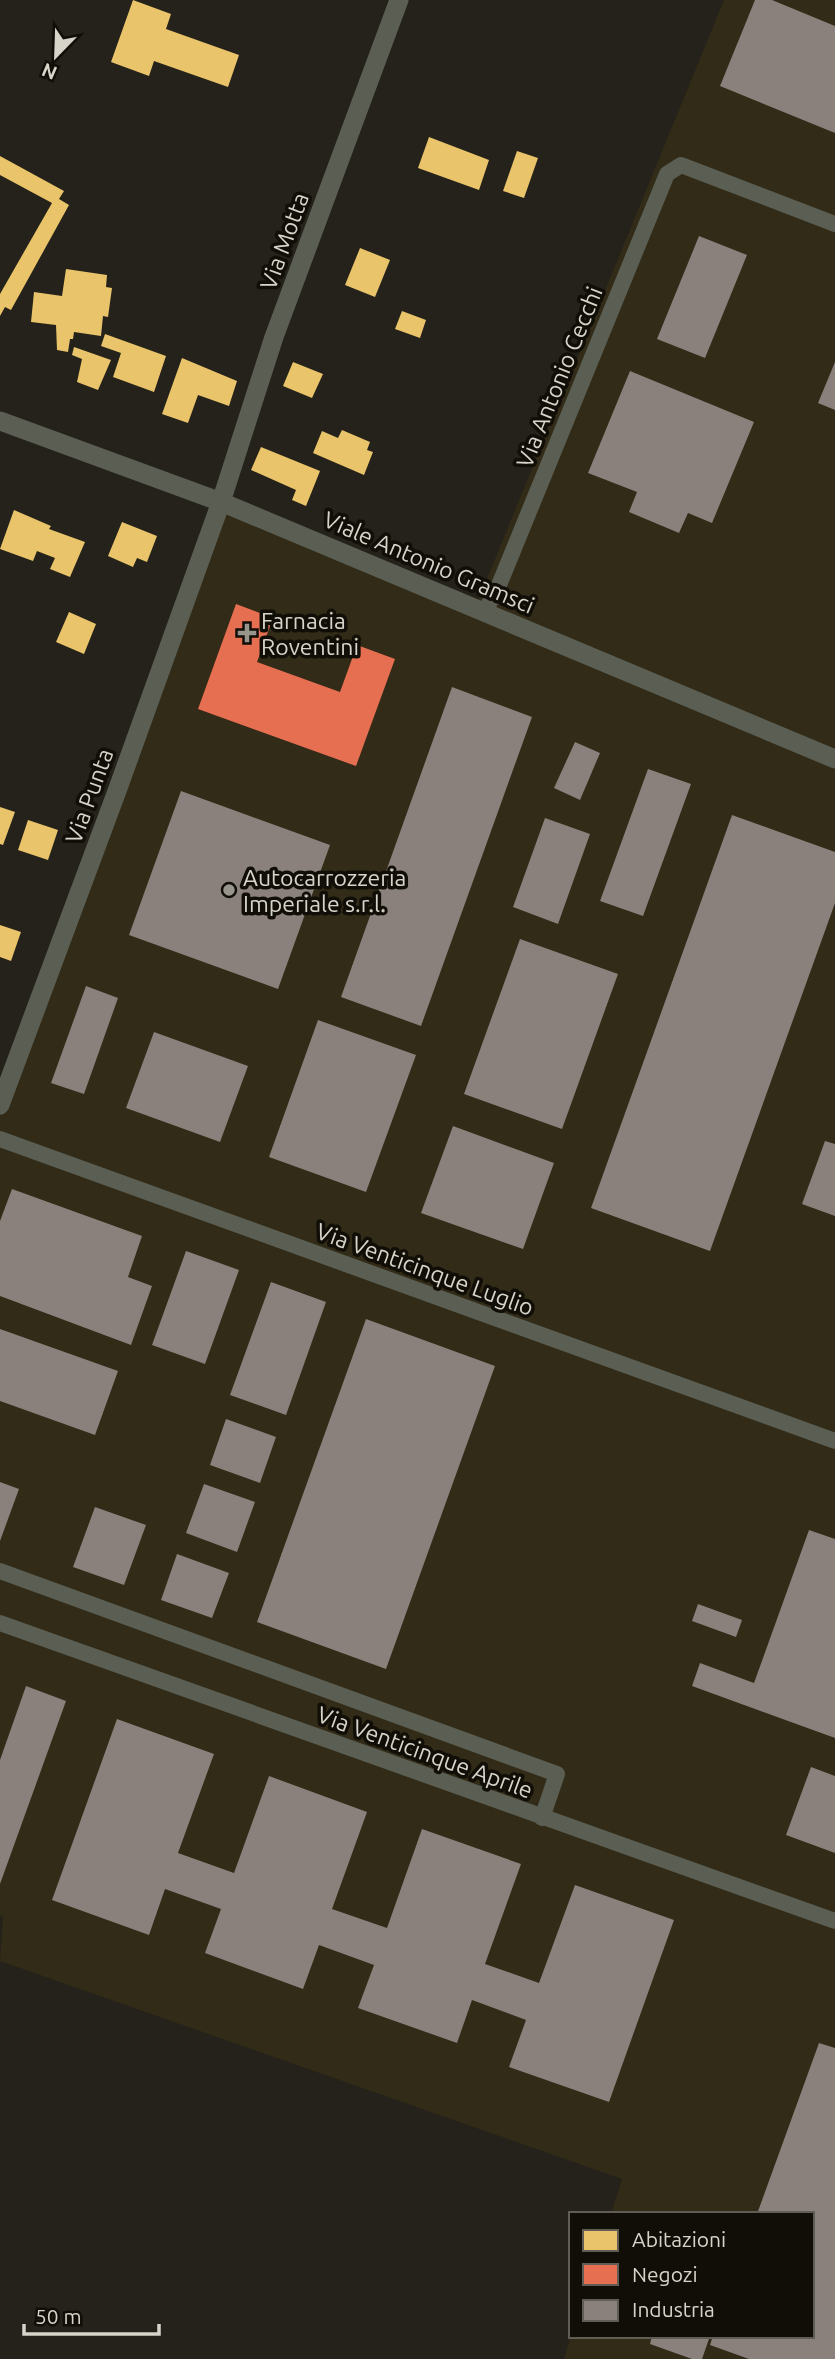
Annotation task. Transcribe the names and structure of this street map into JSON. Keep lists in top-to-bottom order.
{
  "streets": {
    "street": [
      "Via Motta",
      "Via Antonio Cecchi",
      "Viale Antonio Gramsci",
      "Via Punta",
      "Via Venticinque Luglio",
      "Via Venticinque Aprile"
    ]
  },
  "crossings": [
    ["Via Motta", "Viale Antonio Gramsci"],
    ["Via Motta", "Via Punta"],
    ["Via Antonio Cecchi", "Viale Antonio Gramsci"],
    ["Viale Antonio Gramsci", "Via Punta"]
  ],
  "places": {
    "health": ["Farnacia Roventini"],
    "other": ["Autocarrozzeria Imperiale s.r.l."]
  },
  "legend": ["Abitazioni", "Negozi", "Industria"],
  "scale_bar": "50 m",
  "north": "bottom left"
}
